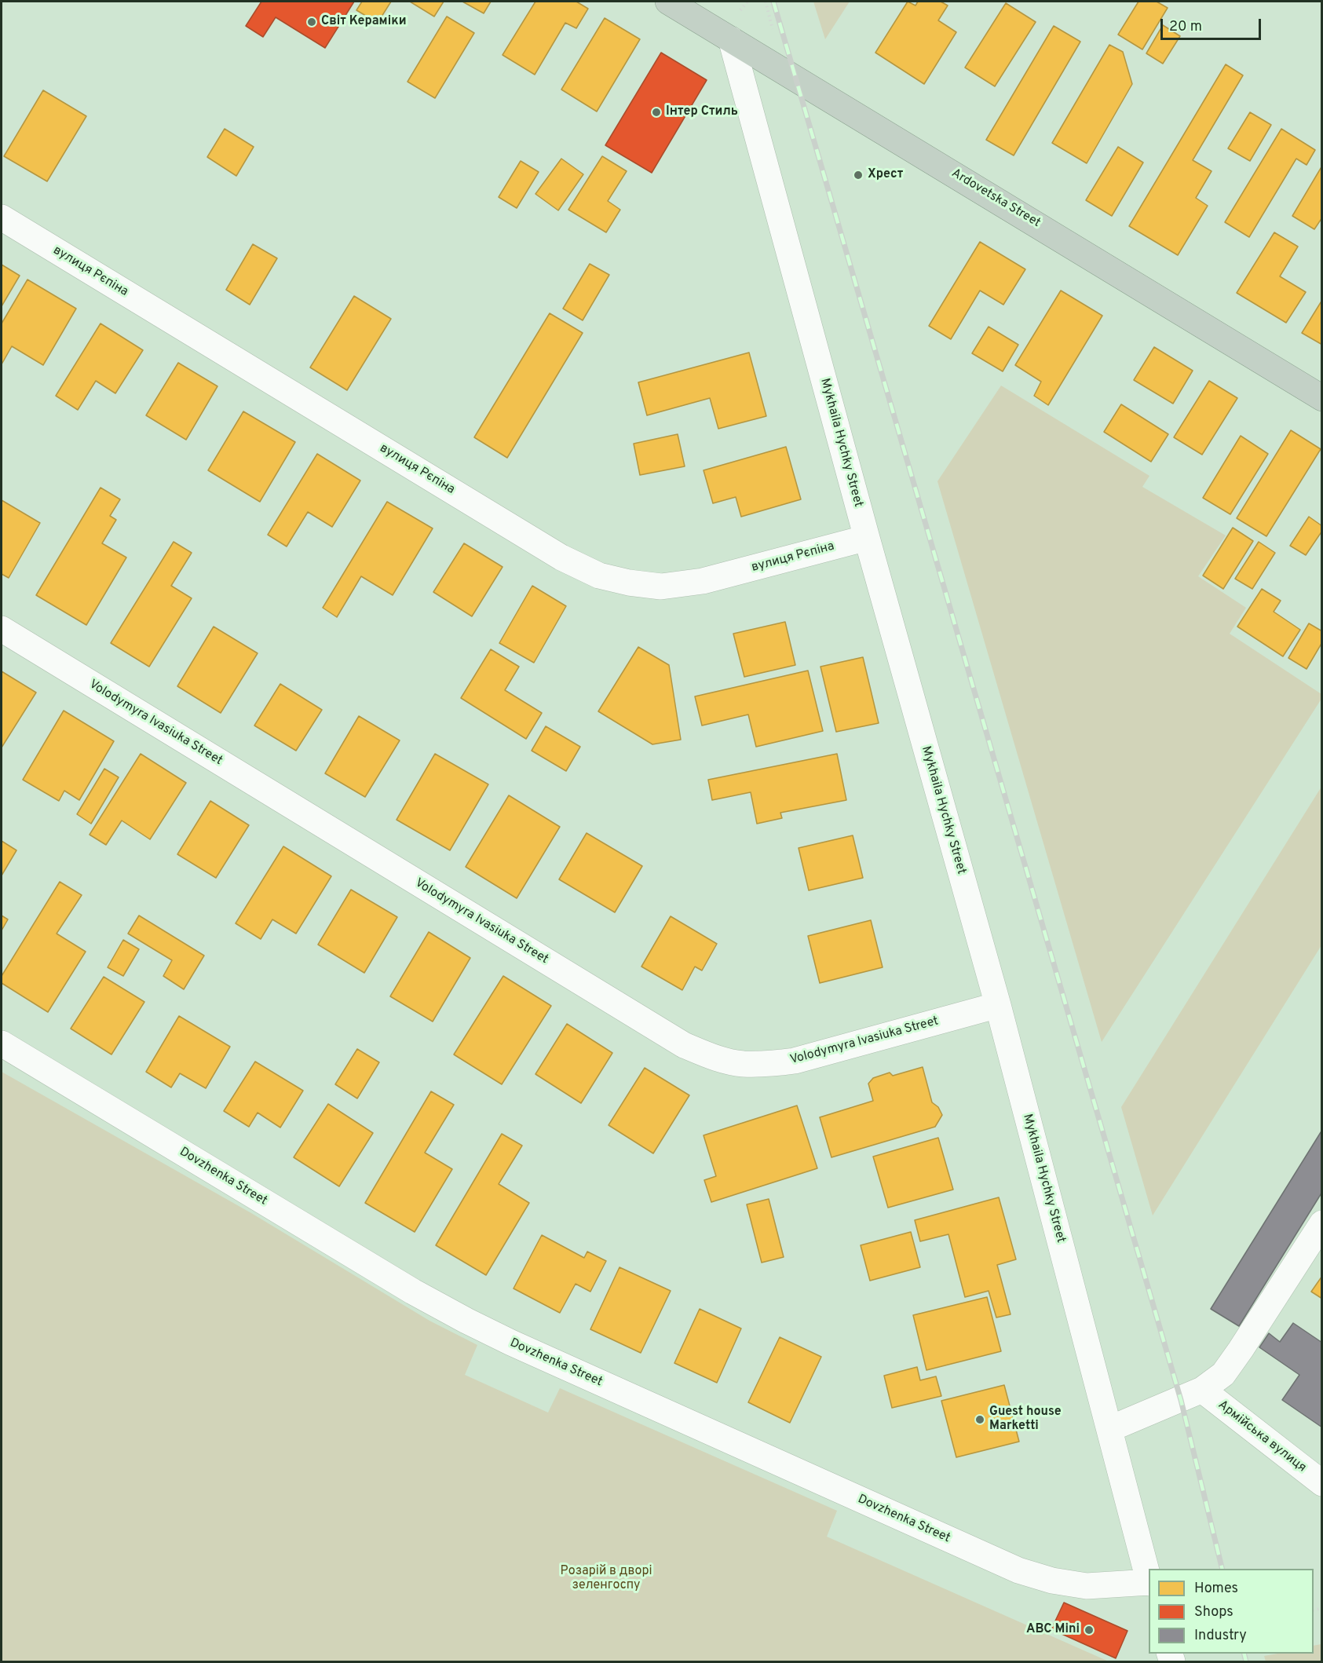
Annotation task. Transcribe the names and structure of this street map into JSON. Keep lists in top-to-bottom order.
{
  "streets": {
    "highway": ["Ardovetska Street"],
    "street": [
      "вулиця Рєпіна",
      "Mykhaila Hychky Street",
      "Volodymyra Ivasiuka Street",
      "Dovzhenka Street",
      "Армійська вулиця"
    ]
  },
  "crossings": [
    ["Ardovetska Street", "Mykhaila Hychky Street"],
    ["вулиця Рєпіна", "Mykhaila Hychky Street"],
    ["Mykhaila Hychky Street", "Volodymyra Ivasiuka Street"]
  ],
  "parks": ["Розарій в дворі зеленгоспу"],
  "places": [
    "Світ Кераміки",
    "Інтер Стиль",
    "Хрест",
    "Guest house Marketti",
    "ABC Mini"
  ],
  "legend": ["Homes", "Shops", "Industry"],
  "scale_bar": "20 m"
}
